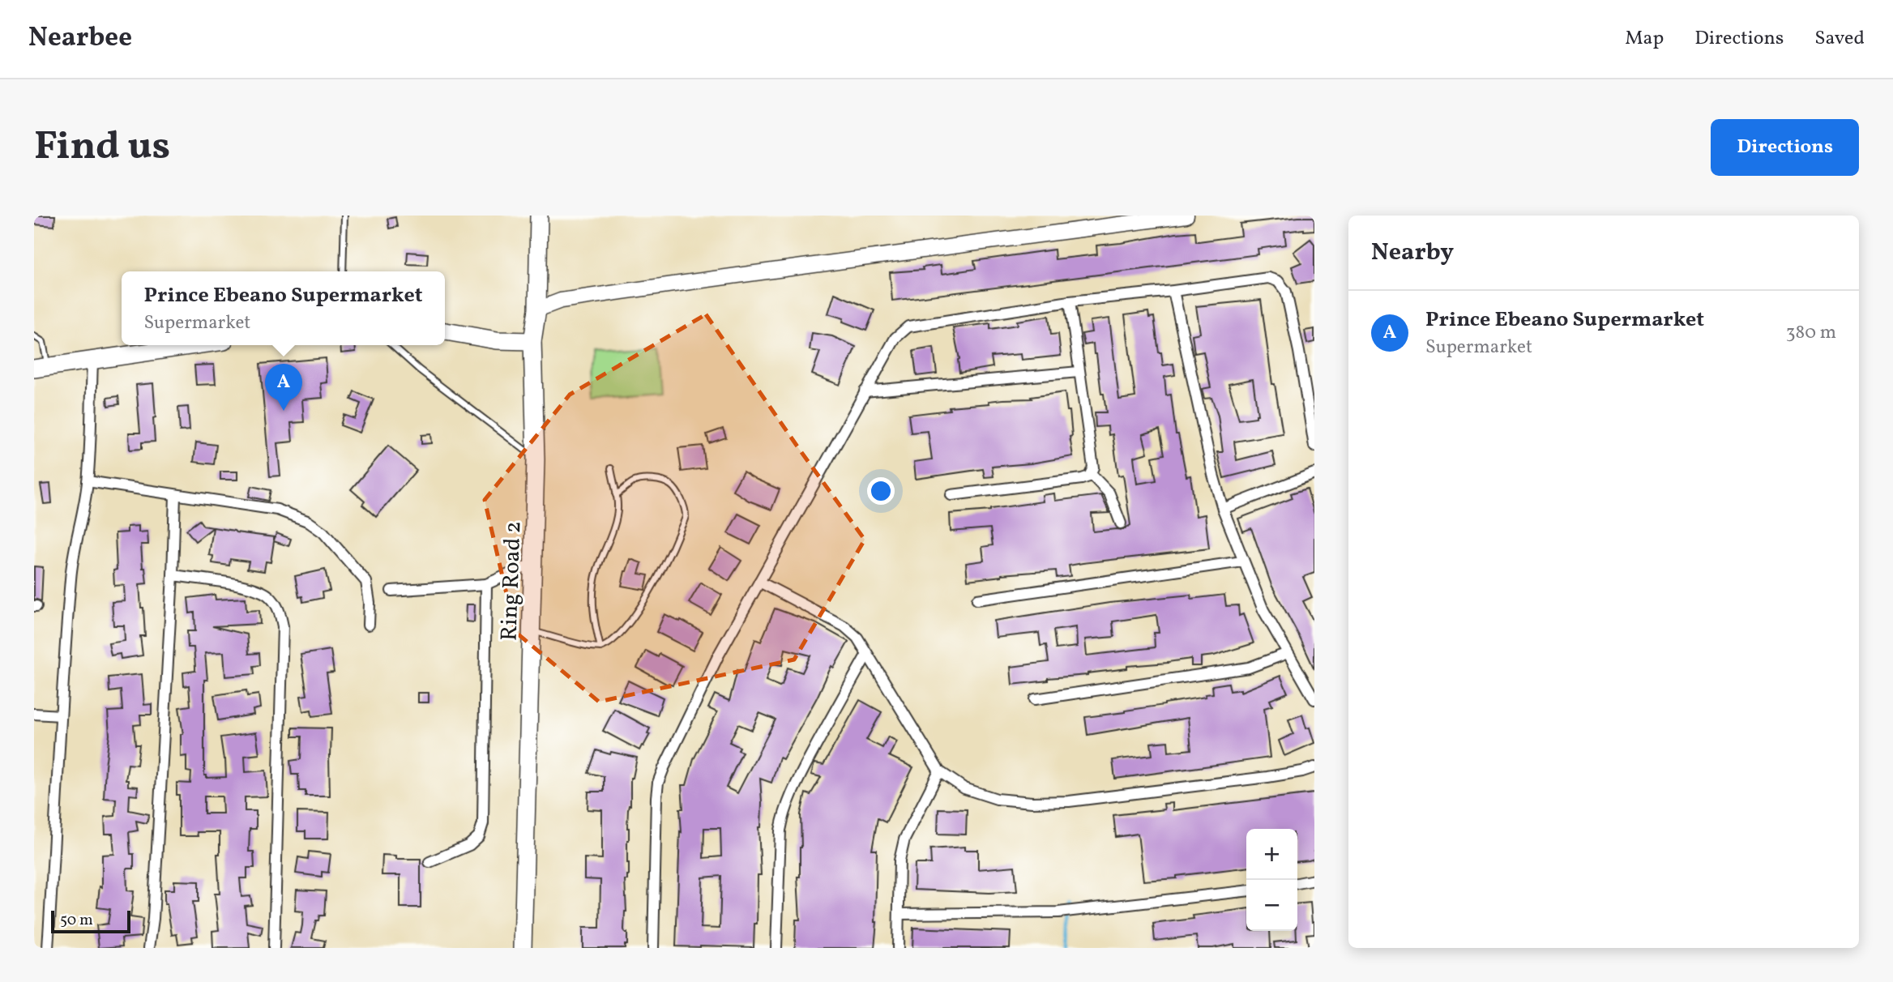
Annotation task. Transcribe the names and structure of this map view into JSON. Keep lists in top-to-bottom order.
{
  "streets": {
    "main road": ["Ring Road 2"]
  },
  "scale_bar": "50 m",
  "page": {
    "header": "Nearbee",
    "nav": ["Map", "Directions", "Saved"],
    "buttons": "Directions",
    "title": "Find us",
    "heading": "Nearby",
    "popup": ["Prince Ebeano Supermarket", "Supermarket"],
    "list": [
      {
        "mark": "A",
        "name": "Prince Ebeano Supermarket",
        "note": "Supermarket",
        "value": "380 m"
      }
    ],
    "pins": "A",
    "map_buttons": ["+", "−"],
    "scale": "50 m"
  }
}
